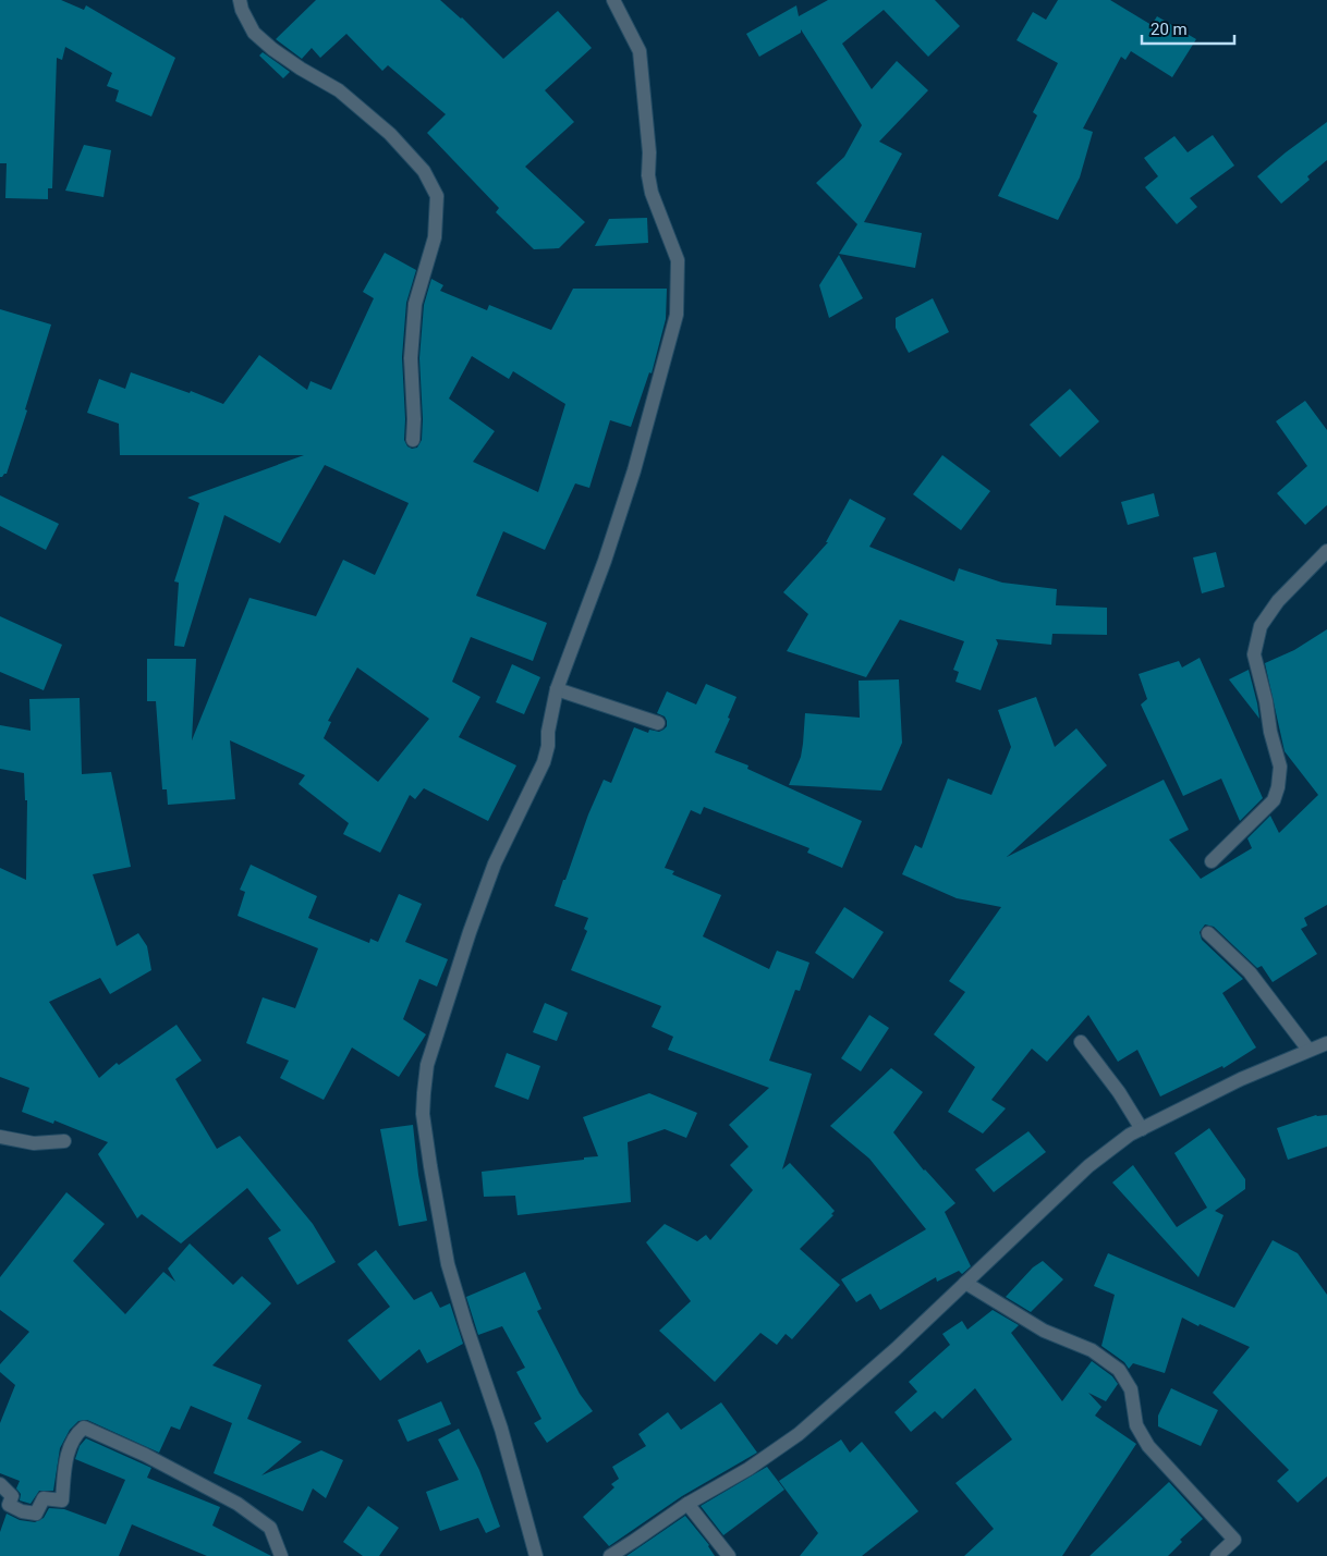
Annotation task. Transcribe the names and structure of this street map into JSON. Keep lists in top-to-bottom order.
{
  "scale_bar": "20 m"
}
